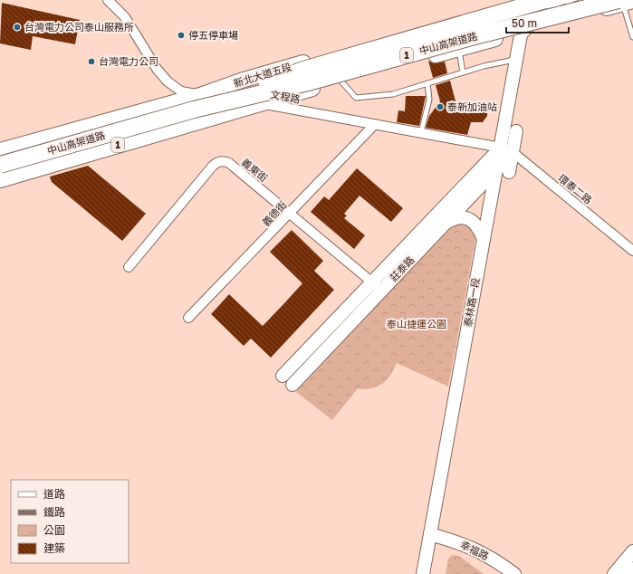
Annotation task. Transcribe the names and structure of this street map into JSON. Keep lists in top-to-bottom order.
{
  "streets": {
    "highway": ["中山高架道路", "1"],
    "main road": ["新北大道五段"],
    "street": [
      "文程路",
      "義東街",
      "環泰二路",
      "義德街",
      "莊泰路",
      "泰林路一段",
      "幸福路"
    ]
  },
  "crossings": [
    ["中山高架道路", "1"],
    ["中山高架道路", "新北大道五段"],
    ["中山高架道路", "文程路"],
    ["1", "文程路"],
    ["1", "泰林路一段"],
    ["新北大道五段", "文程路"],
    ["文程路", "環泰二路"],
    ["文程路", "義德街"],
    ["文程路", "莊泰路"],
    ["文程路", "泰林路一段"],
    ["義東街", "義德街"],
    ["義東街", "莊泰路"],
    ["環泰二路", "莊泰路"],
    ["環泰二路", "泰林路一段"],
    ["莊泰路", "泰林路一段"],
    ["泰林路一段", "幸福路"]
  ],
  "parks": ["泰山捷運公園"],
  "places": [
    "台灣電力公司泰山服務所",
    "停五停車場",
    "台灣電力公司",
    "泰新加油站"
  ],
  "legend": [
    "道路",
    "鐵路",
    "公園",
    "建築"
  ],
  "scale_bar": "50 m"
}
